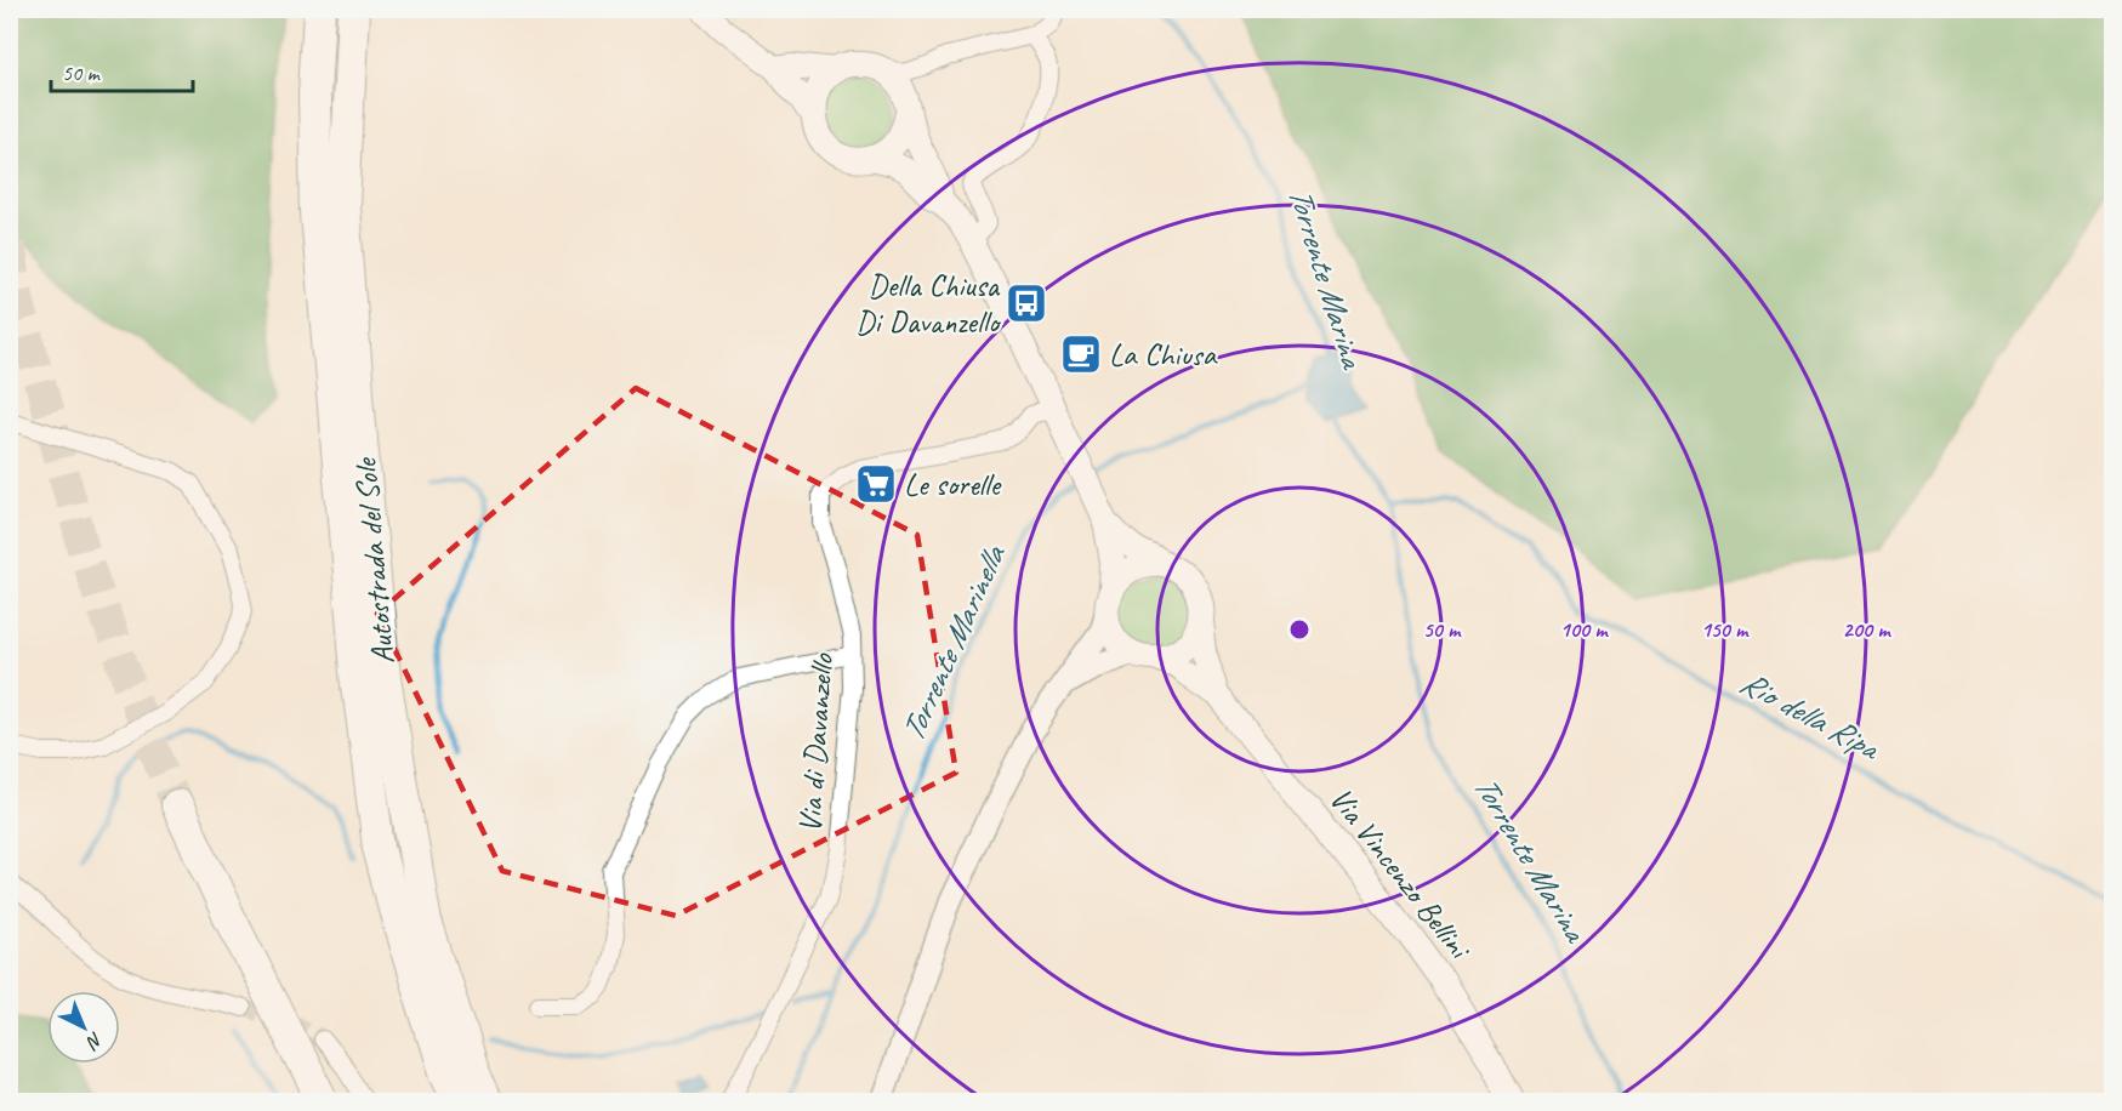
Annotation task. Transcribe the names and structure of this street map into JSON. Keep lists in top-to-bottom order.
{
  "streets": {
    "highway": ["Autostrada del Sole"],
    "main road": ["Via Vincenzo Bellini"],
    "street": ["Via di Davanzello"]
  },
  "water": ["Torrente Marina", "Torrente Marinella", "Rio della Ripa"],
  "places": {
    "bus stop": ["Della Chiusa Di Davanzello"],
    "cafe": ["La Chiusa"],
    "supermarket": ["Le sorelle"]
  },
  "scale_bar": "50 m",
  "north": "bottom right",
  "rings": [
    "50 m",
    "100 m",
    "150 m",
    "200 m"
  ]
}
